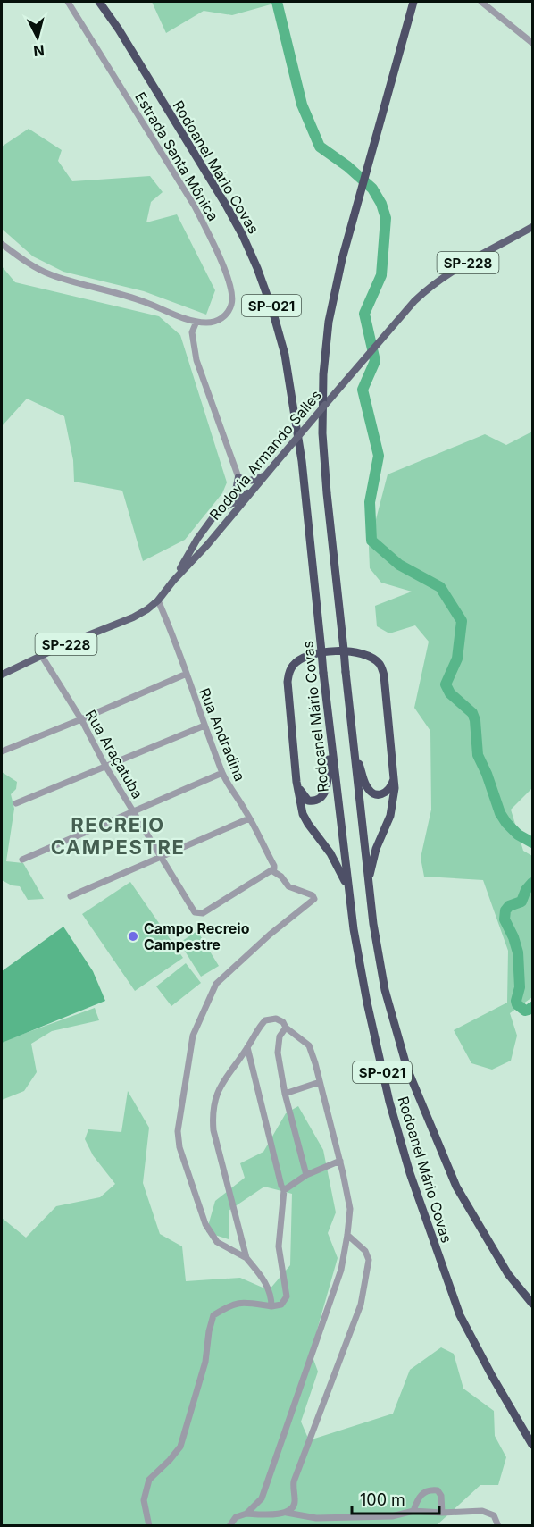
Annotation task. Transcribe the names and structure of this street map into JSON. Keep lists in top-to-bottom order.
{
  "streets": {
    "highway": ["Rodoanel Mário Covas", "SP-021"],
    "main road": ["SP-228", "Rodovia Armando Salles"],
    "street": ["Estrada Santa Mônica", "Rua Andradina", "Rua Araçatuba"]
  },
  "crossings": [
    ["Rodovia Armando Salles", "Rua Andradina"],
    ["Rodovia Armando Salles", "Rua Araçatuba"],
    ["Rua Andradina", "Rua Araçatuba"]
  ],
  "districts": ["RECREIO CAMPESTRE"],
  "places": ["Campo Recreio Campestre"],
  "scale_bar": "100 m",
  "north": "bottom"
}
